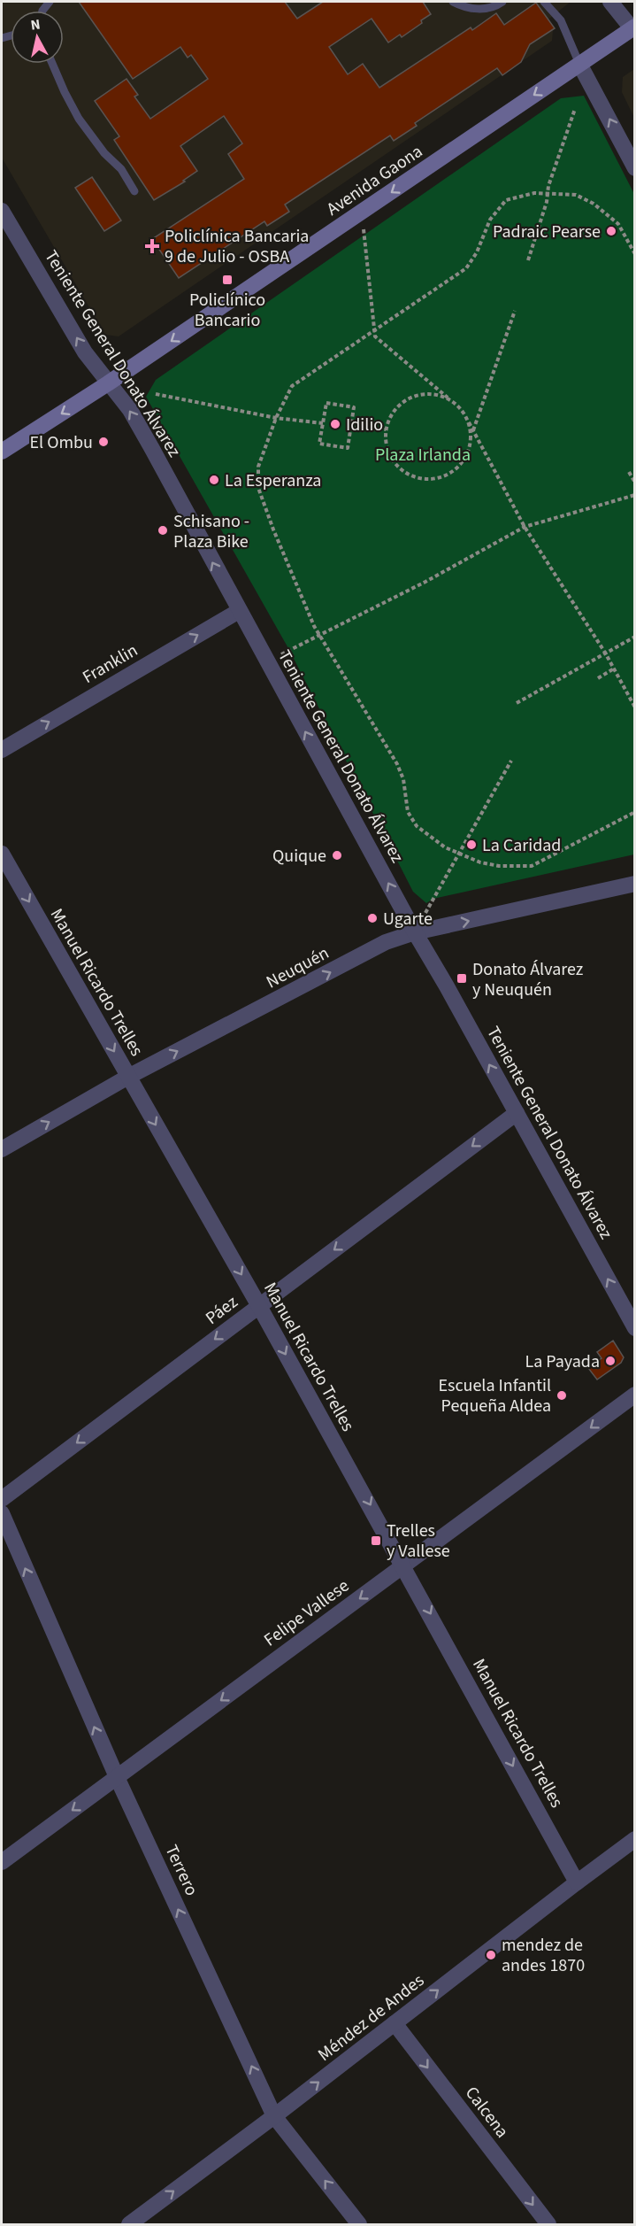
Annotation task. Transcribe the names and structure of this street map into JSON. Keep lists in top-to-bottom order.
{
  "streets": {
    "main road": ["Avenida Gaona"],
    "street": [
      "Teniente General Donato Álvarez",
      "Franklin",
      "Neuquén",
      "Manuel Ricardo Trelles",
      "Páez",
      "Felipe Vallese",
      "Terrero",
      "Méndez de Andes",
      "Calcena"
    ]
  },
  "crossings": [
    ["Avenida Gaona", "Teniente General Donato Álvarez"],
    ["Teniente General Donato Álvarez", "Franklin"],
    ["Teniente General Donato Álvarez", "Neuquén"],
    ["Teniente General Donato Álvarez", "Páez"],
    ["Neuquén", "Manuel Ricardo Trelles"],
    ["Manuel Ricardo Trelles", "Páez"],
    ["Manuel Ricardo Trelles", "Felipe Vallese"],
    ["Manuel Ricardo Trelles", "Méndez de Andes"],
    ["Felipe Vallese", "Terrero"],
    ["Terrero", "Méndez de Andes"],
    ["Méndez de Andes", "Calcena"]
  ],
  "one_way": [
    "Avenida Gaona",
    "Teniente General Donato Álvarez",
    "Franklin",
    "Neuquén",
    "Manuel Ricardo Trelles",
    "Páez",
    "Felipe Vallese",
    "Terrero",
    "Méndez de Andes",
    "Calcena"
  ],
  "parks": ["Plaza Irlanda"],
  "places": {
    "other": [
      "Padraic Pearse",
      "Idilio",
      "El Ombu",
      "La Esperanza",
      "Schisano - Plaza Bike",
      "La Caridad",
      "Quique",
      "Ugarte",
      "La Payada",
      "Escuela Infantil Pequeña Aldea",
      "mendez de andes 1870"
    ],
    "health": ["Policlínica Bancaria 9 de Julio - OSBA"],
    "transit": ["Policlínico Bancario", "Donato Álvarez y Neuquén", "Trelles y Vallese"]
  },
  "north": "top"
}
